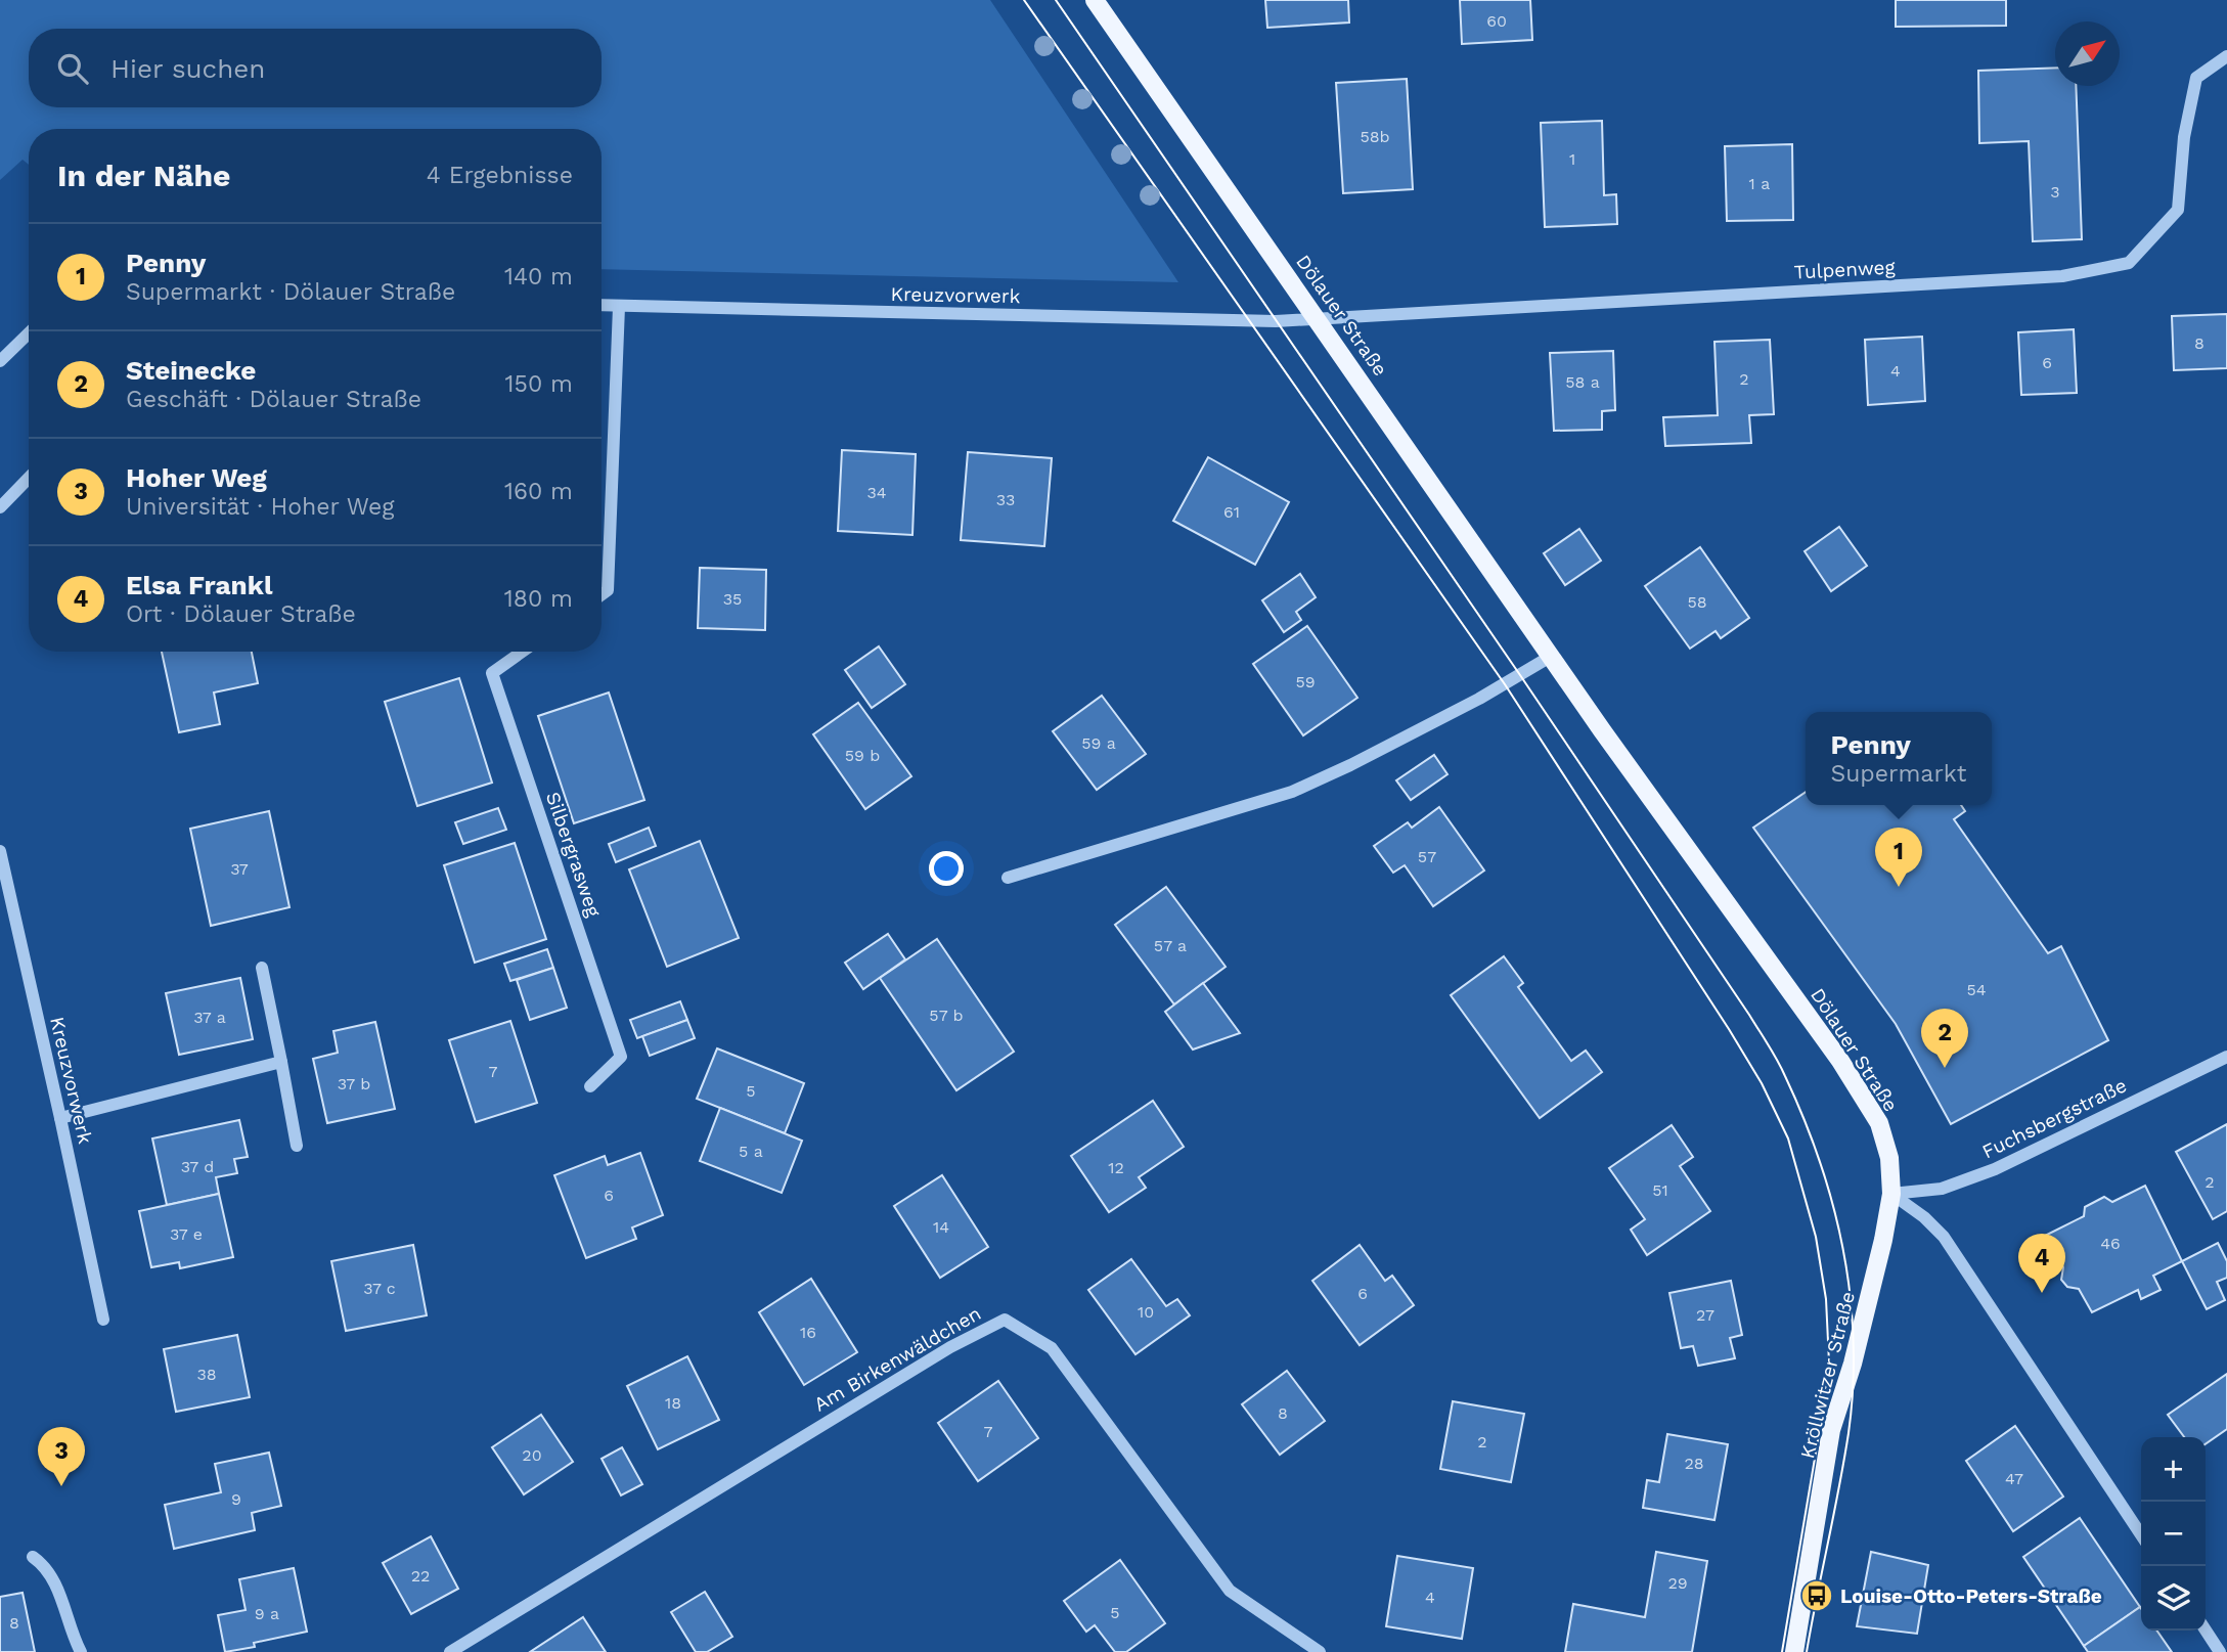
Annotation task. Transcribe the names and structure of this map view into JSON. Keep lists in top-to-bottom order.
{
  "streets": {
    "main road": ["Dölauer Straße", "Kröllwitzer Straße"],
    "street": [
      "Tulpenweg",
      "Kreuzvorwerk",
      "Silbergrasweg",
      "Fuchsbergstraße",
      "Am Birkenwäldchen"
    ]
  },
  "crossings": [
    ["Tulpenweg", "Kreuzvorwerk"],
    ["Tulpenweg", "Dölauer Straße"],
    ["Kreuzvorwerk", "Dölauer Straße"],
    ["Dölauer Straße", "Fuchsbergstraße"],
    ["Dölauer Straße", "Kröllwitzer Straße"],
    ["Fuchsbergstraße", "Kröllwitzer Straße"]
  ],
  "places": {
    "bus stop": ["Louise-Otto-Peters-Straße"]
  },
  "house_numbers": [
    "60",
    "58b",
    "1",
    "1 a",
    "3",
    "8",
    "6",
    "4",
    "2",
    "58 a",
    "34",
    "33",
    "61",
    "35",
    "58",
    "59",
    "59 a",
    "59 b",
    "57",
    "37",
    "57 a",
    "54",
    "57 b",
    "37 a",
    "7",
    "37 b",
    "5",
    "5 a",
    "37 d",
    "12",
    "2",
    "51",
    "6",
    "14",
    "37 e",
    "46",
    "37 c",
    "6",
    "10",
    "27",
    "16",
    "38",
    "18",
    "8",
    "7",
    "2",
    "20",
    "28",
    "47",
    "9",
    "22",
    "29",
    "4",
    "5",
    "9 a",
    "8"
  ],
  "north": "top right",
  "page": {
    "search": "Hier suchen",
    "heading": ["In der Nähe", "4 Ergebnisse"],
    "list": [
      {
        "mark": "1",
        "name": "Penny",
        "note": "Supermarkt · Dölauer Straße",
        "value": "140 m"
      },
      {
        "mark": "2",
        "name": "Steinecke",
        "note": "Geschäft · Dölauer Straße",
        "value": "150 m"
      },
      {
        "mark": "3",
        "name": "Hoher Weg",
        "note": "Universität · Hoher Weg",
        "value": "160 m"
      },
      {
        "mark": "4",
        "name": "Elsa Frankl",
        "note": "Ort · Dölauer Straße",
        "value": "180 m"
      }
    ],
    "popup": ["Penny", "Supermarkt"],
    "pins": [
      "1",
      "2",
      "4",
      "3"
    ],
    "map_buttons": ["+", "−"]
  }
}
